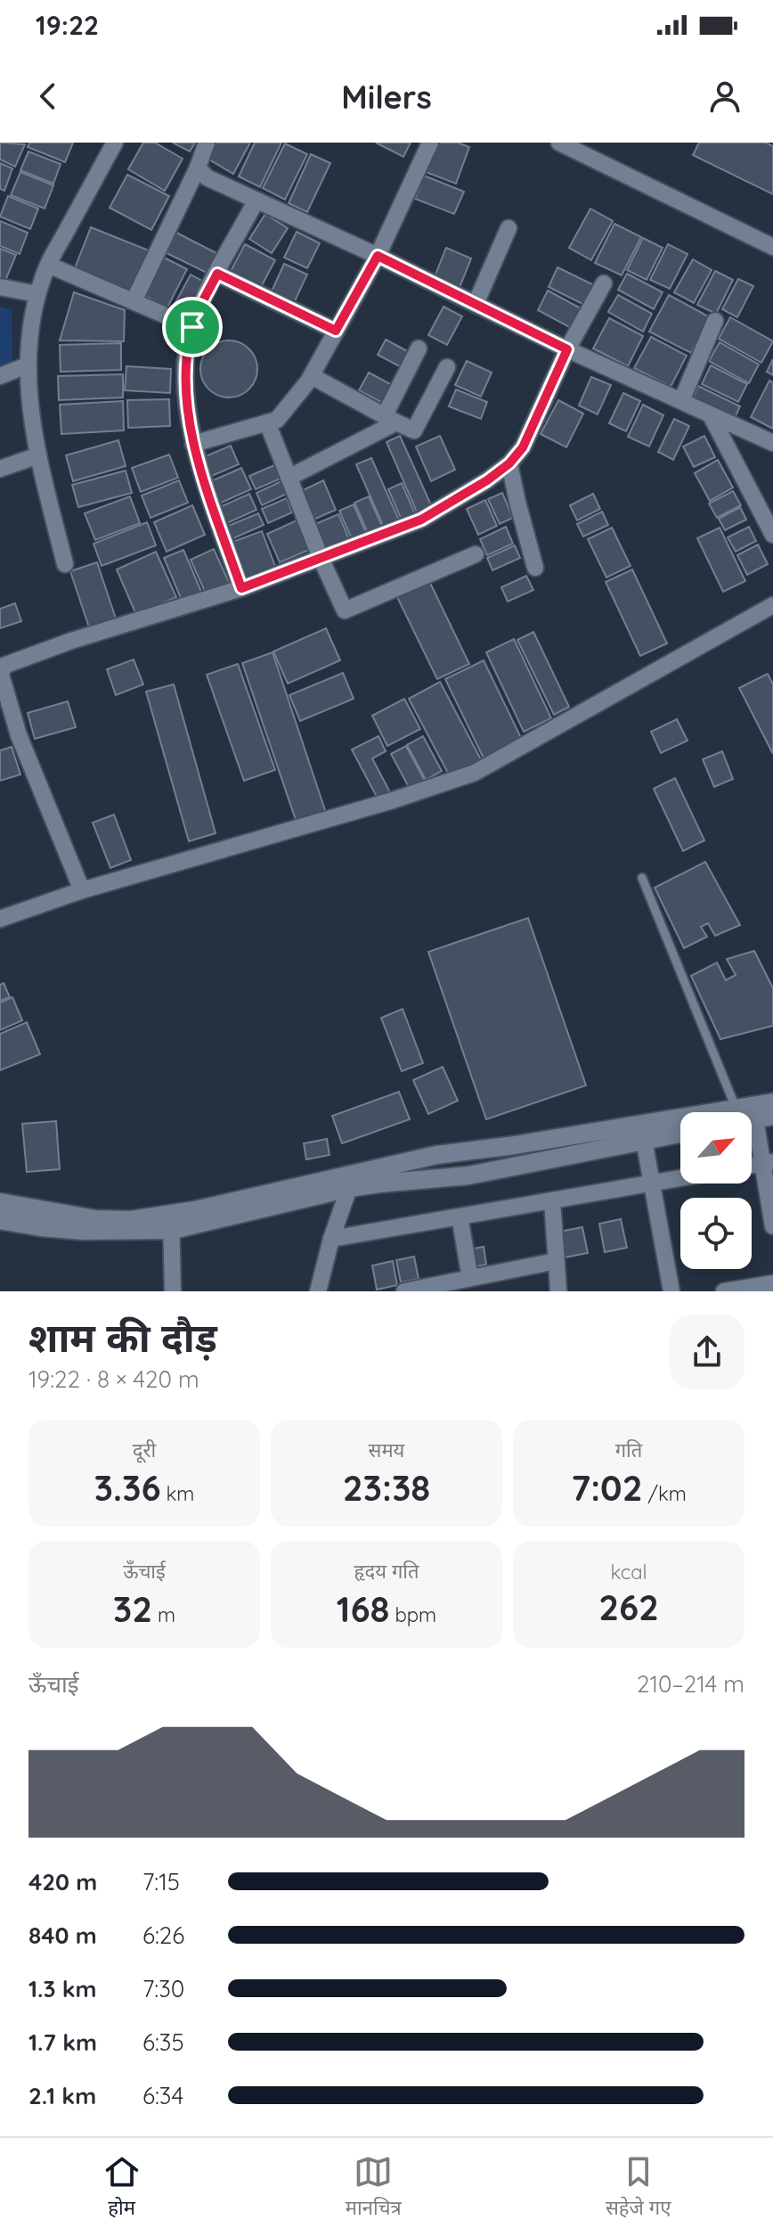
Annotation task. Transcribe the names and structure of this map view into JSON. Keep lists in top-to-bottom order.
{
  "north": "top right",
  "page": {
    "status": "19:22",
    "header": "Milers",
    "heading": ["शाम की दौड़", "19:22 · 8 × 420 m"],
    "stats": [
      ["दूरी", "3.36 km"],
      ["समय", "23:38"],
      ["गति", "7:02 /km"],
      ["ऊँचाई", "32 m"],
      ["हृदय गति", "168 bpm"],
      ["kcal", "262"]
    ],
    "chart": ["ऊँचाई", "210–214 m"],
    "list": [
      {
        "name": "420 m",
        "note": "7:15"
      },
      {
        "name": "840 m",
        "note": "6:26"
      },
      {
        "name": "1.3 km",
        "note": "7:30"
      },
      {
        "name": "1.7 km",
        "note": "6:35"
      },
      {
        "name": "2.1 km",
        "note": "6:34"
      }
    ],
    "tabs": ["होम", "मानचित्र", "सहेजे गए"]
  }
}
